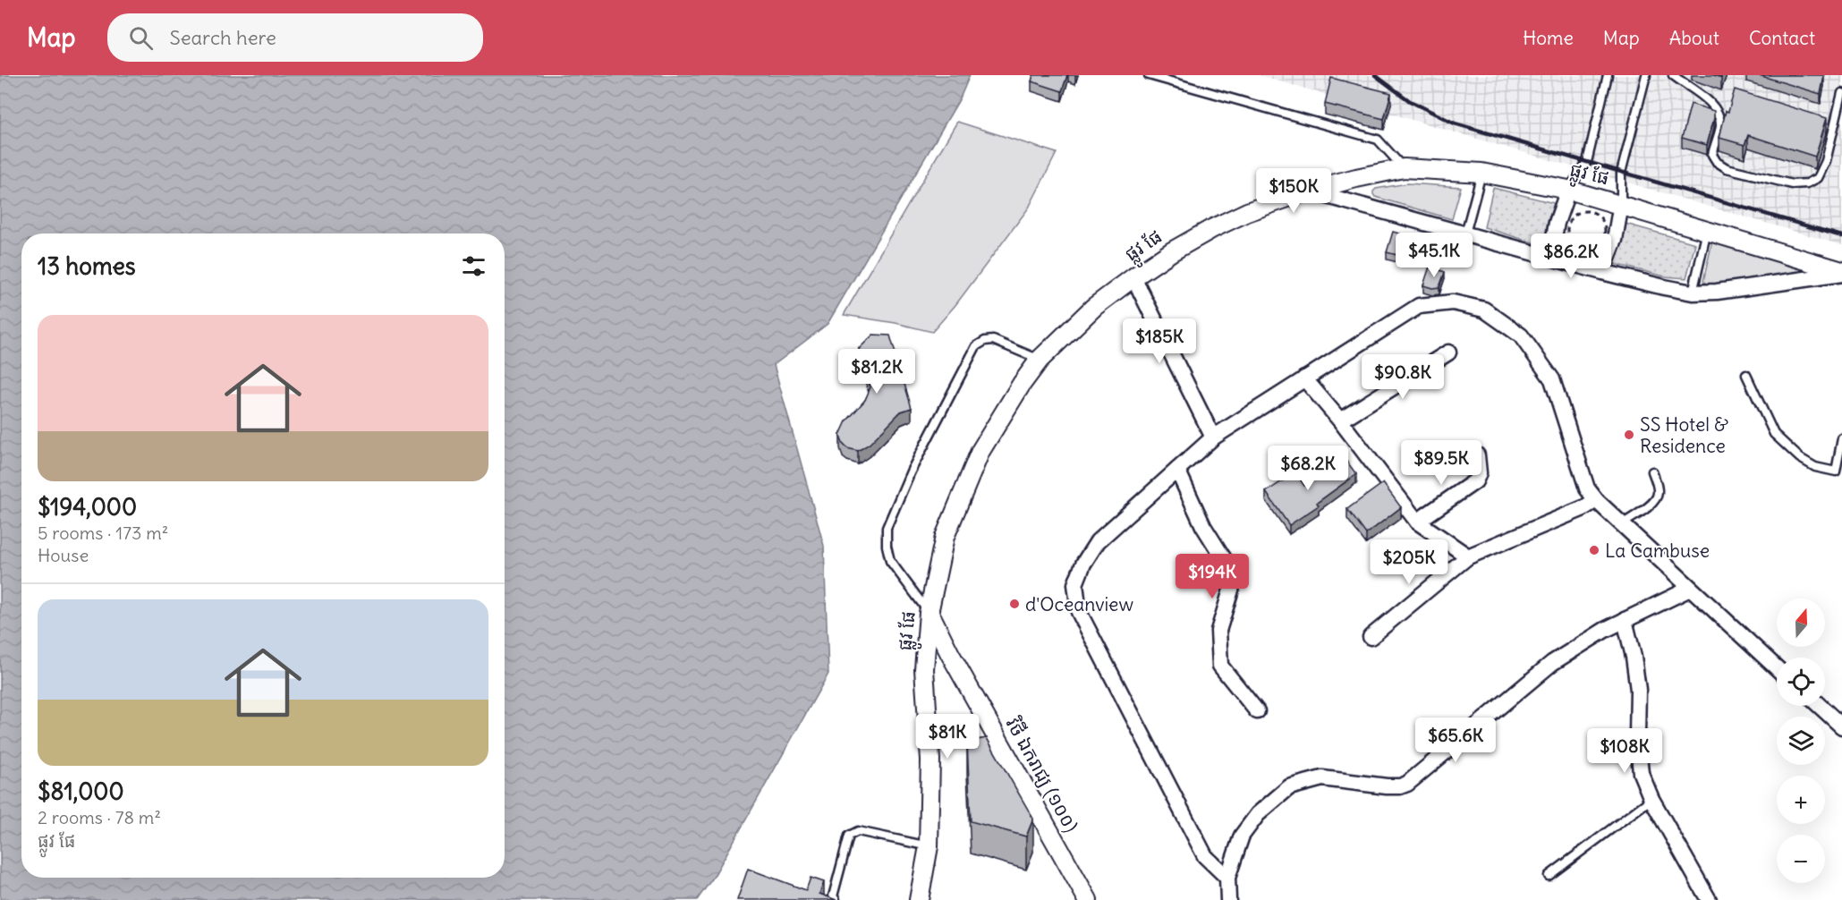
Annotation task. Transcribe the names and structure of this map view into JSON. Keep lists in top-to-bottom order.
{
  "streets": {
    "street": ["ផ្លូវ ផែ", "វិថី ឯករាជ្យ (១០០)"]
  },
  "crossings": [
    ["ផ្លូវ ផែ", "វិថី ឯករាជ្យ (១០០)"]
  ],
  "places": ["SS Hotel & Residence", "La Cambuse", "d'Oceanview"],
  "north": "top",
  "page": {
    "header": "Map",
    "search": "Search here",
    "nav": [
      "Home",
      "Map",
      "About",
      "Contact"
    ],
    "price": [
      "$150K",
      "$45.1K",
      "$86.2K",
      "$185K",
      "$81.2K",
      "$90.8K",
      "$89.5K",
      "$68.2K",
      "$205K",
      "$194K",
      "$81K",
      "$65.6K",
      "$108K"
    ],
    "heading": "13 homes",
    "list": [
      {
        "name": "$194,000",
        "note": "5 rooms · 173 m² · House"
      },
      {
        "name": "$81,000",
        "note": "2 rooms · 78 m² · ផ្លូវ ផែ"
      }
    ],
    "map_buttons": ["+", "−"]
  }
}
